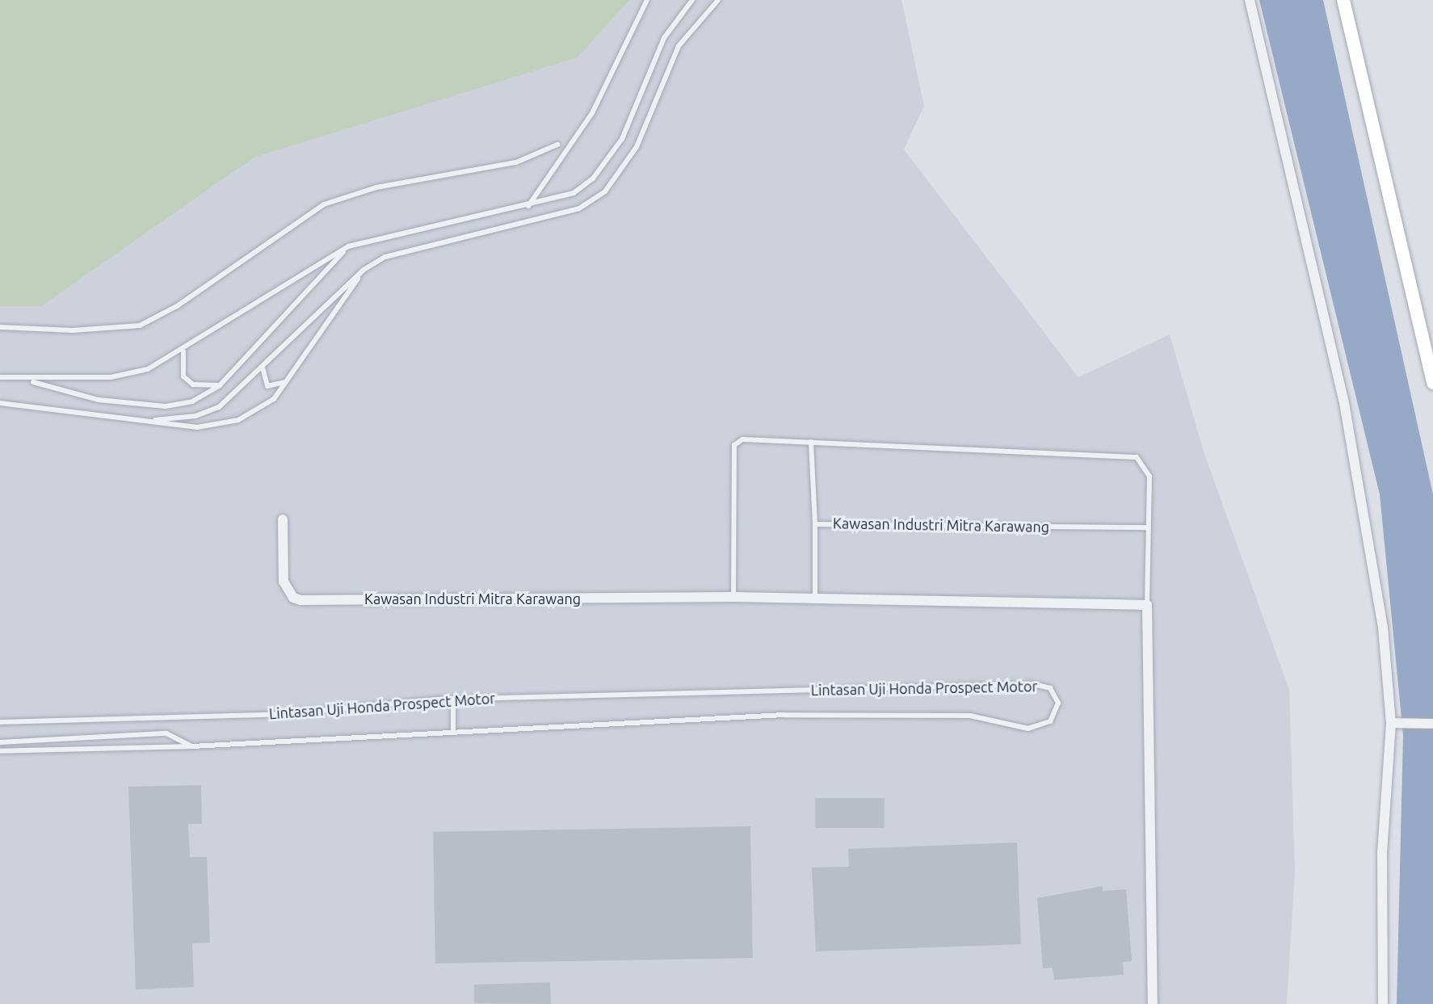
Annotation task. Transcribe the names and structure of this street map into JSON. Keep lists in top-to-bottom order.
{
  "streets": {
    "street": ["Kawasan Industri Mitra Karawang"],
    "lane": ["Lintasan Uji Honda Prospect Motor"]
  }
}
